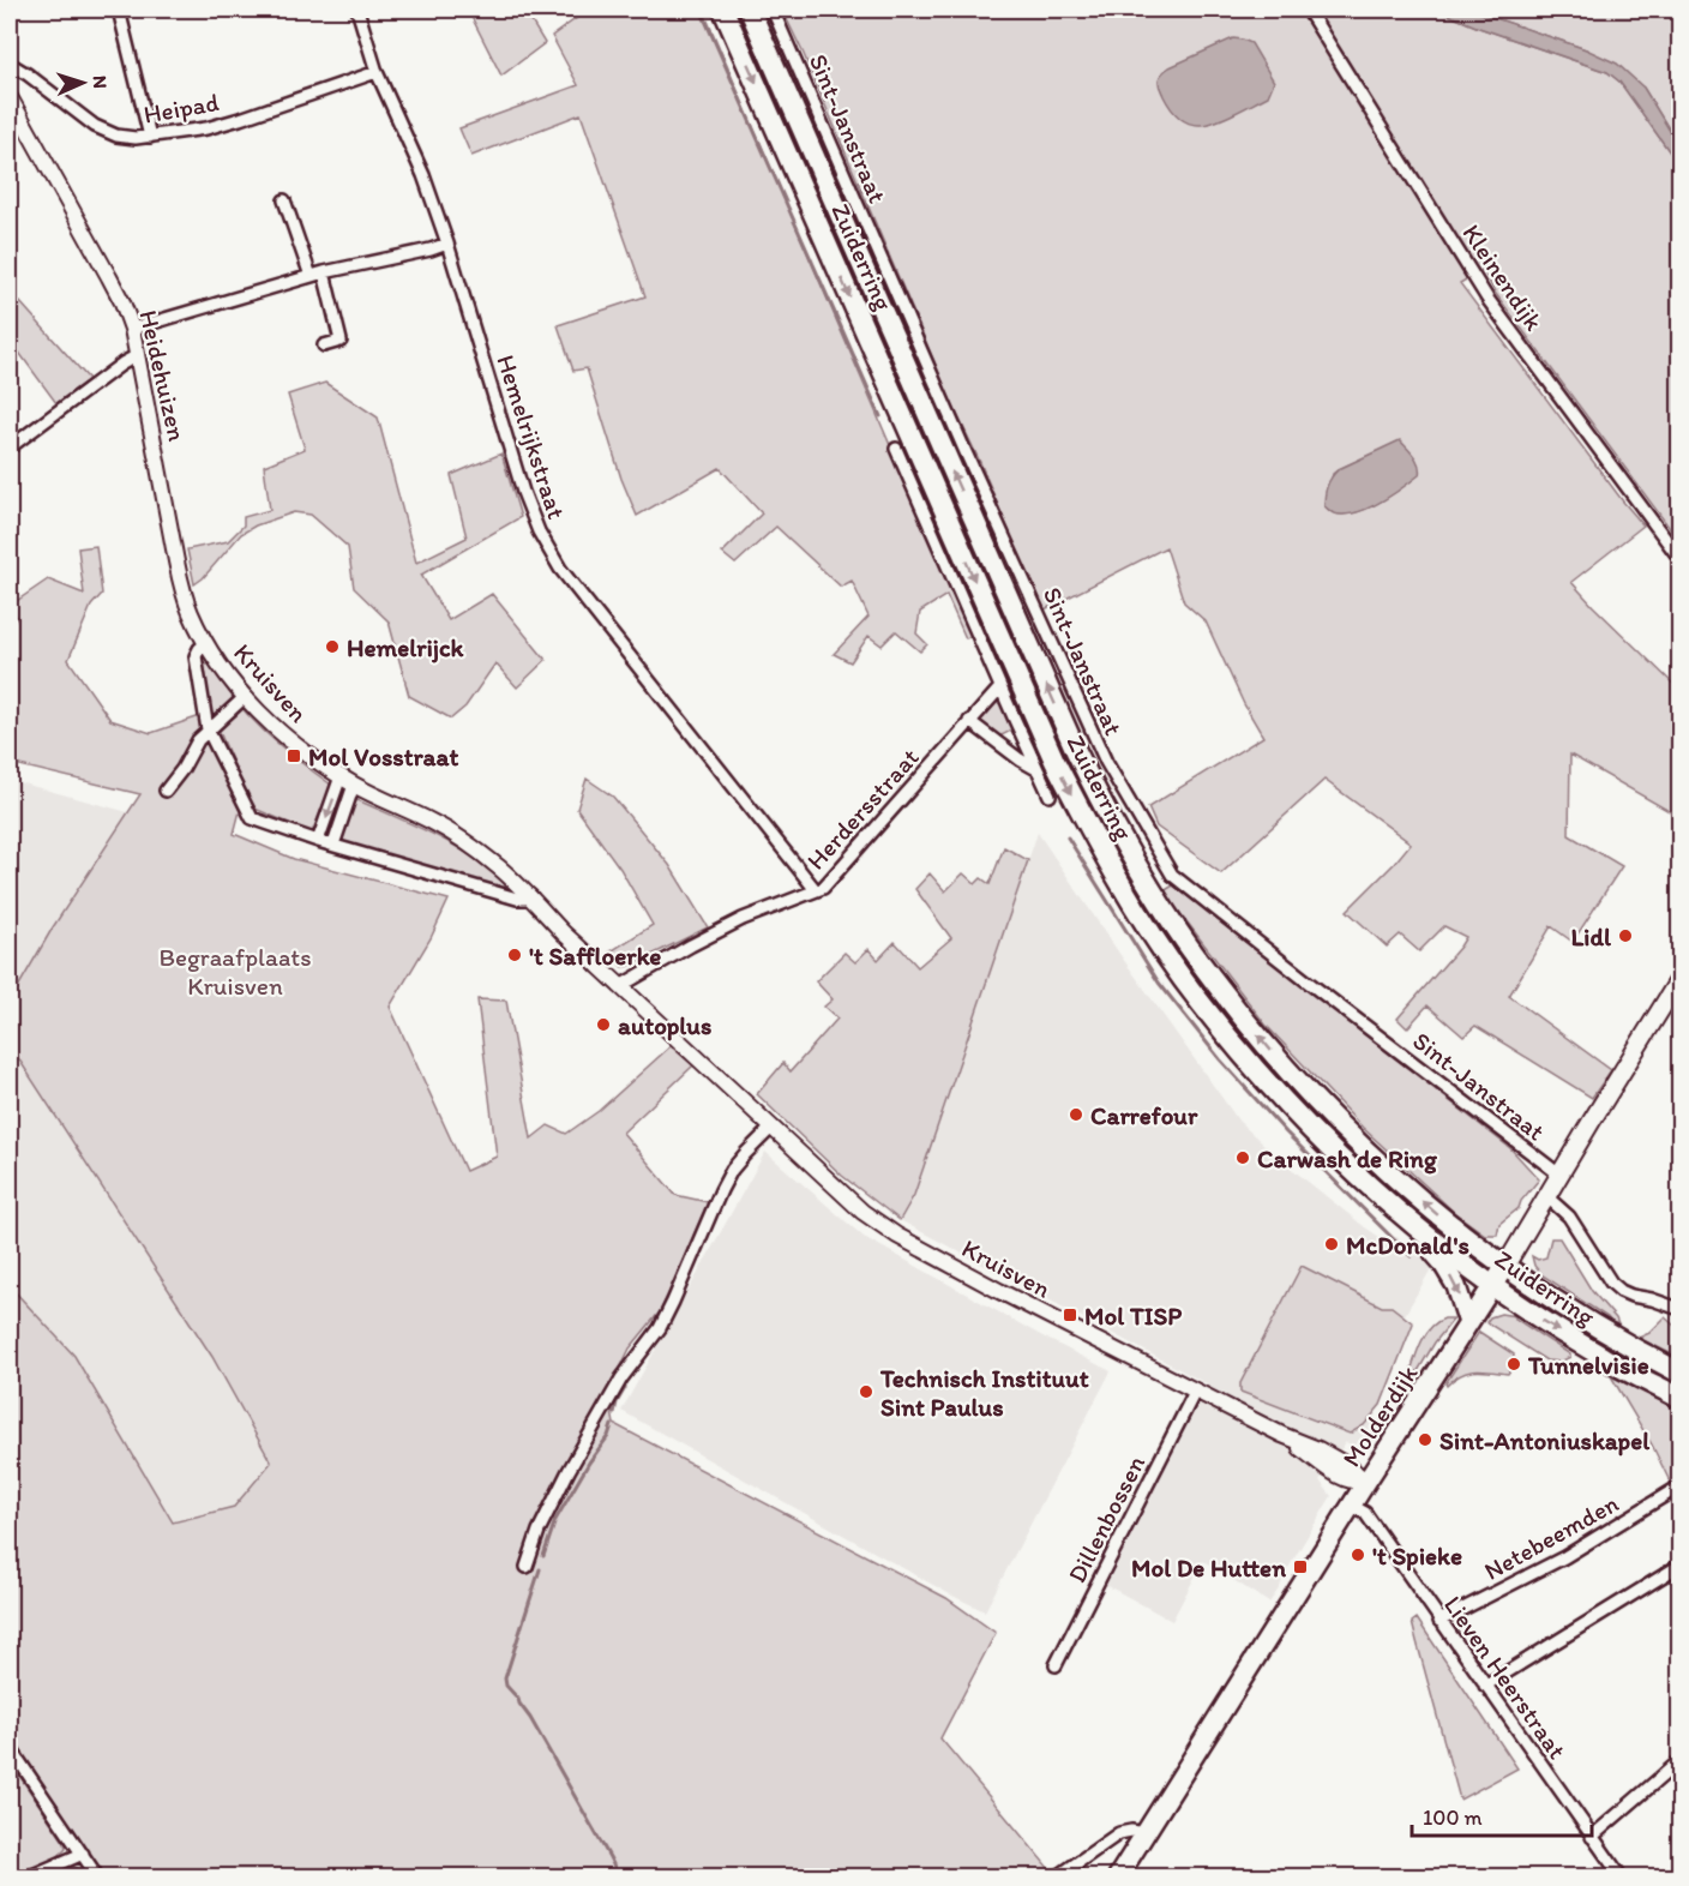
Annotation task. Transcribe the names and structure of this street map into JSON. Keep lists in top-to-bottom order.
{
  "streets": {
    "highway": ["Zuiderring"],
    "main road": ["Molderdijk"],
    "street": [
      "Heipad",
      "Sint-Janstraat",
      "Kleinendijk",
      "Heidehuizen",
      "Hemelrijkstraat",
      "Kruisven",
      "Herdersstraat",
      "Dillenbossen",
      "Netebeemden",
      "Lieven Heerstraat"
    ]
  },
  "crossings": [
    ["Heipad", "Hemelrijkstraat"],
    ["Sint-Janstraat", "Molderdijk"],
    ["Zuiderring", "Molderdijk"],
    ["Heidehuizen", "Kruisven"],
    ["Hemelrijkstraat", "Herdersstraat"],
    ["Kruisven", "Herdersstraat"],
    ["Kruisven", "Molderdijk"],
    ["Kruisven", "Dillenbossen"],
    ["Molderdijk", "Lieven Heerstraat"],
    ["Netebeemden", "Lieven Heerstraat"]
  ],
  "parks": ["Begraafplaats Kruisven"],
  "places": {
    "other": [
      "Hemelrijck",
      "Lidl",
      "'t Saffloerke",
      "autoplus",
      "Carrefour",
      "Carwash de Ring",
      "McDonald's",
      "Tunnelvisie",
      "Technisch Instituut Sint Paulus",
      "Sint-Antoniuskapel",
      "'t Spieke"
    ],
    "transit": ["Mol Vosstraat", "Mol TISP", "Mol De Hutten"]
  },
  "scale_bar": "100 m",
  "north": "right"
}
